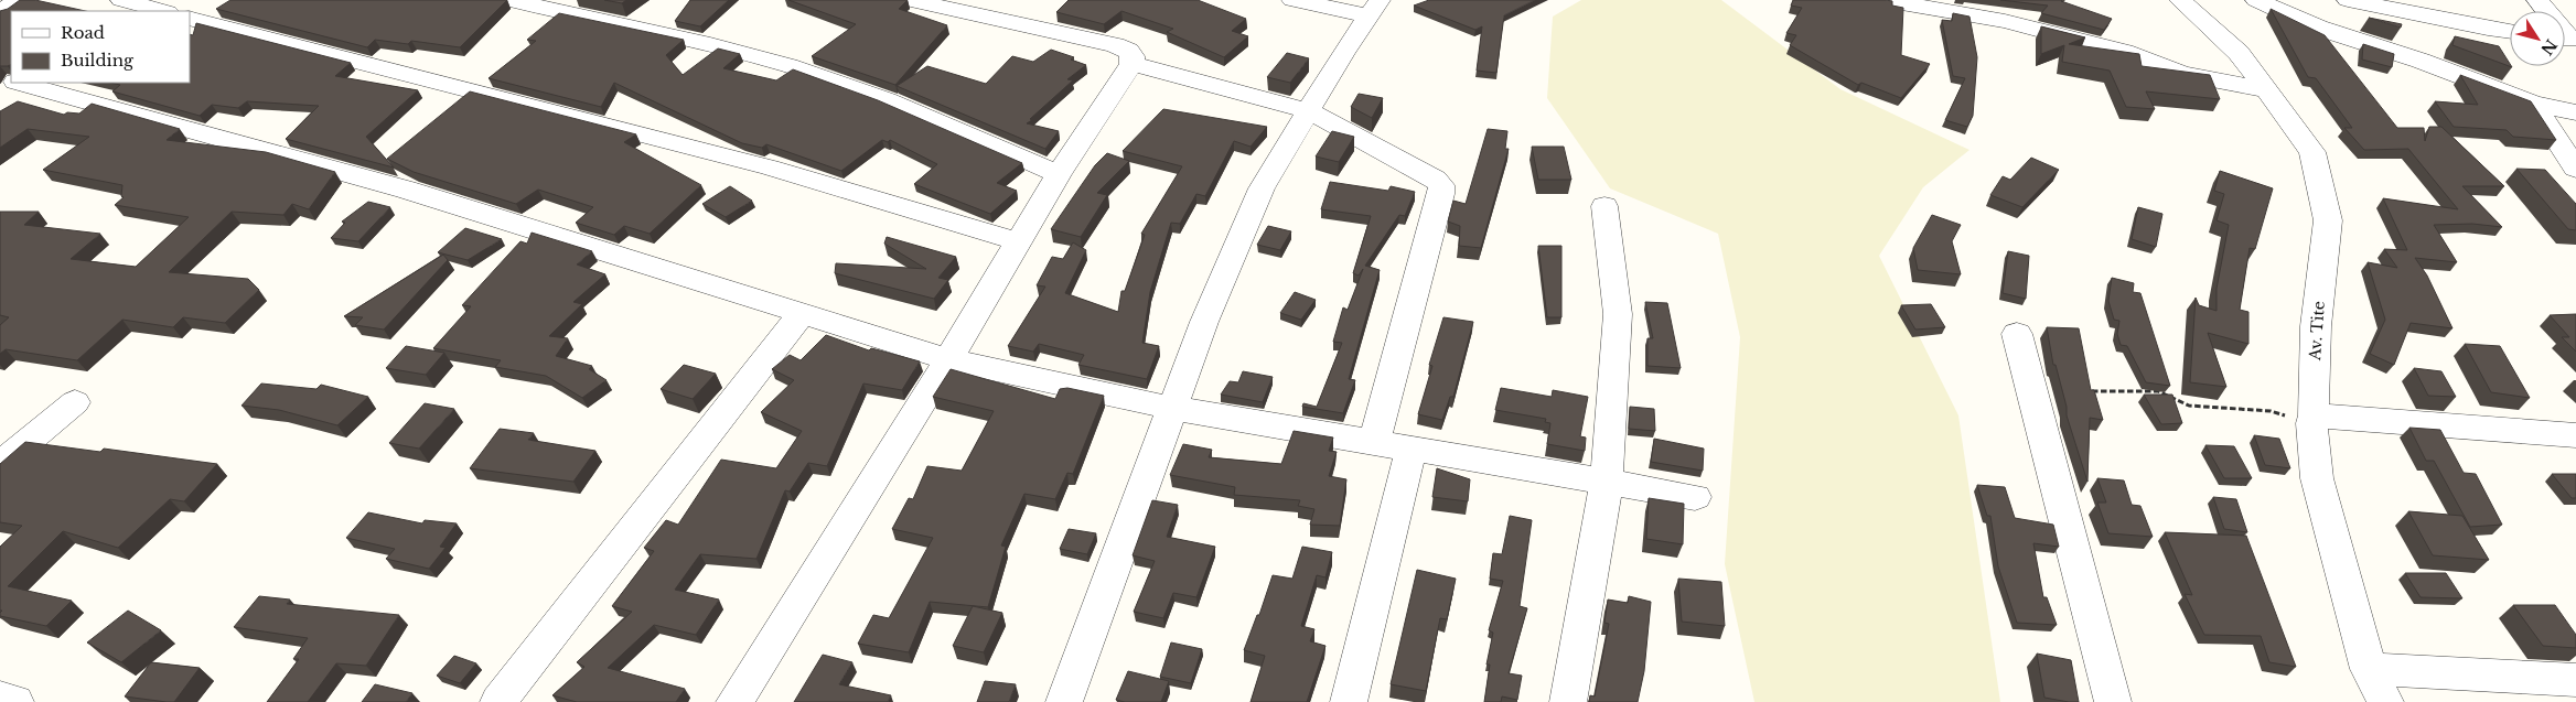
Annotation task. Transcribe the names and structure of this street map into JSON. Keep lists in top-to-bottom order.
{
  "streets": {
    "street": ["Av. Tite"]
  },
  "legend": ["Road", "Building"],
  "north": "bottom right"
}
